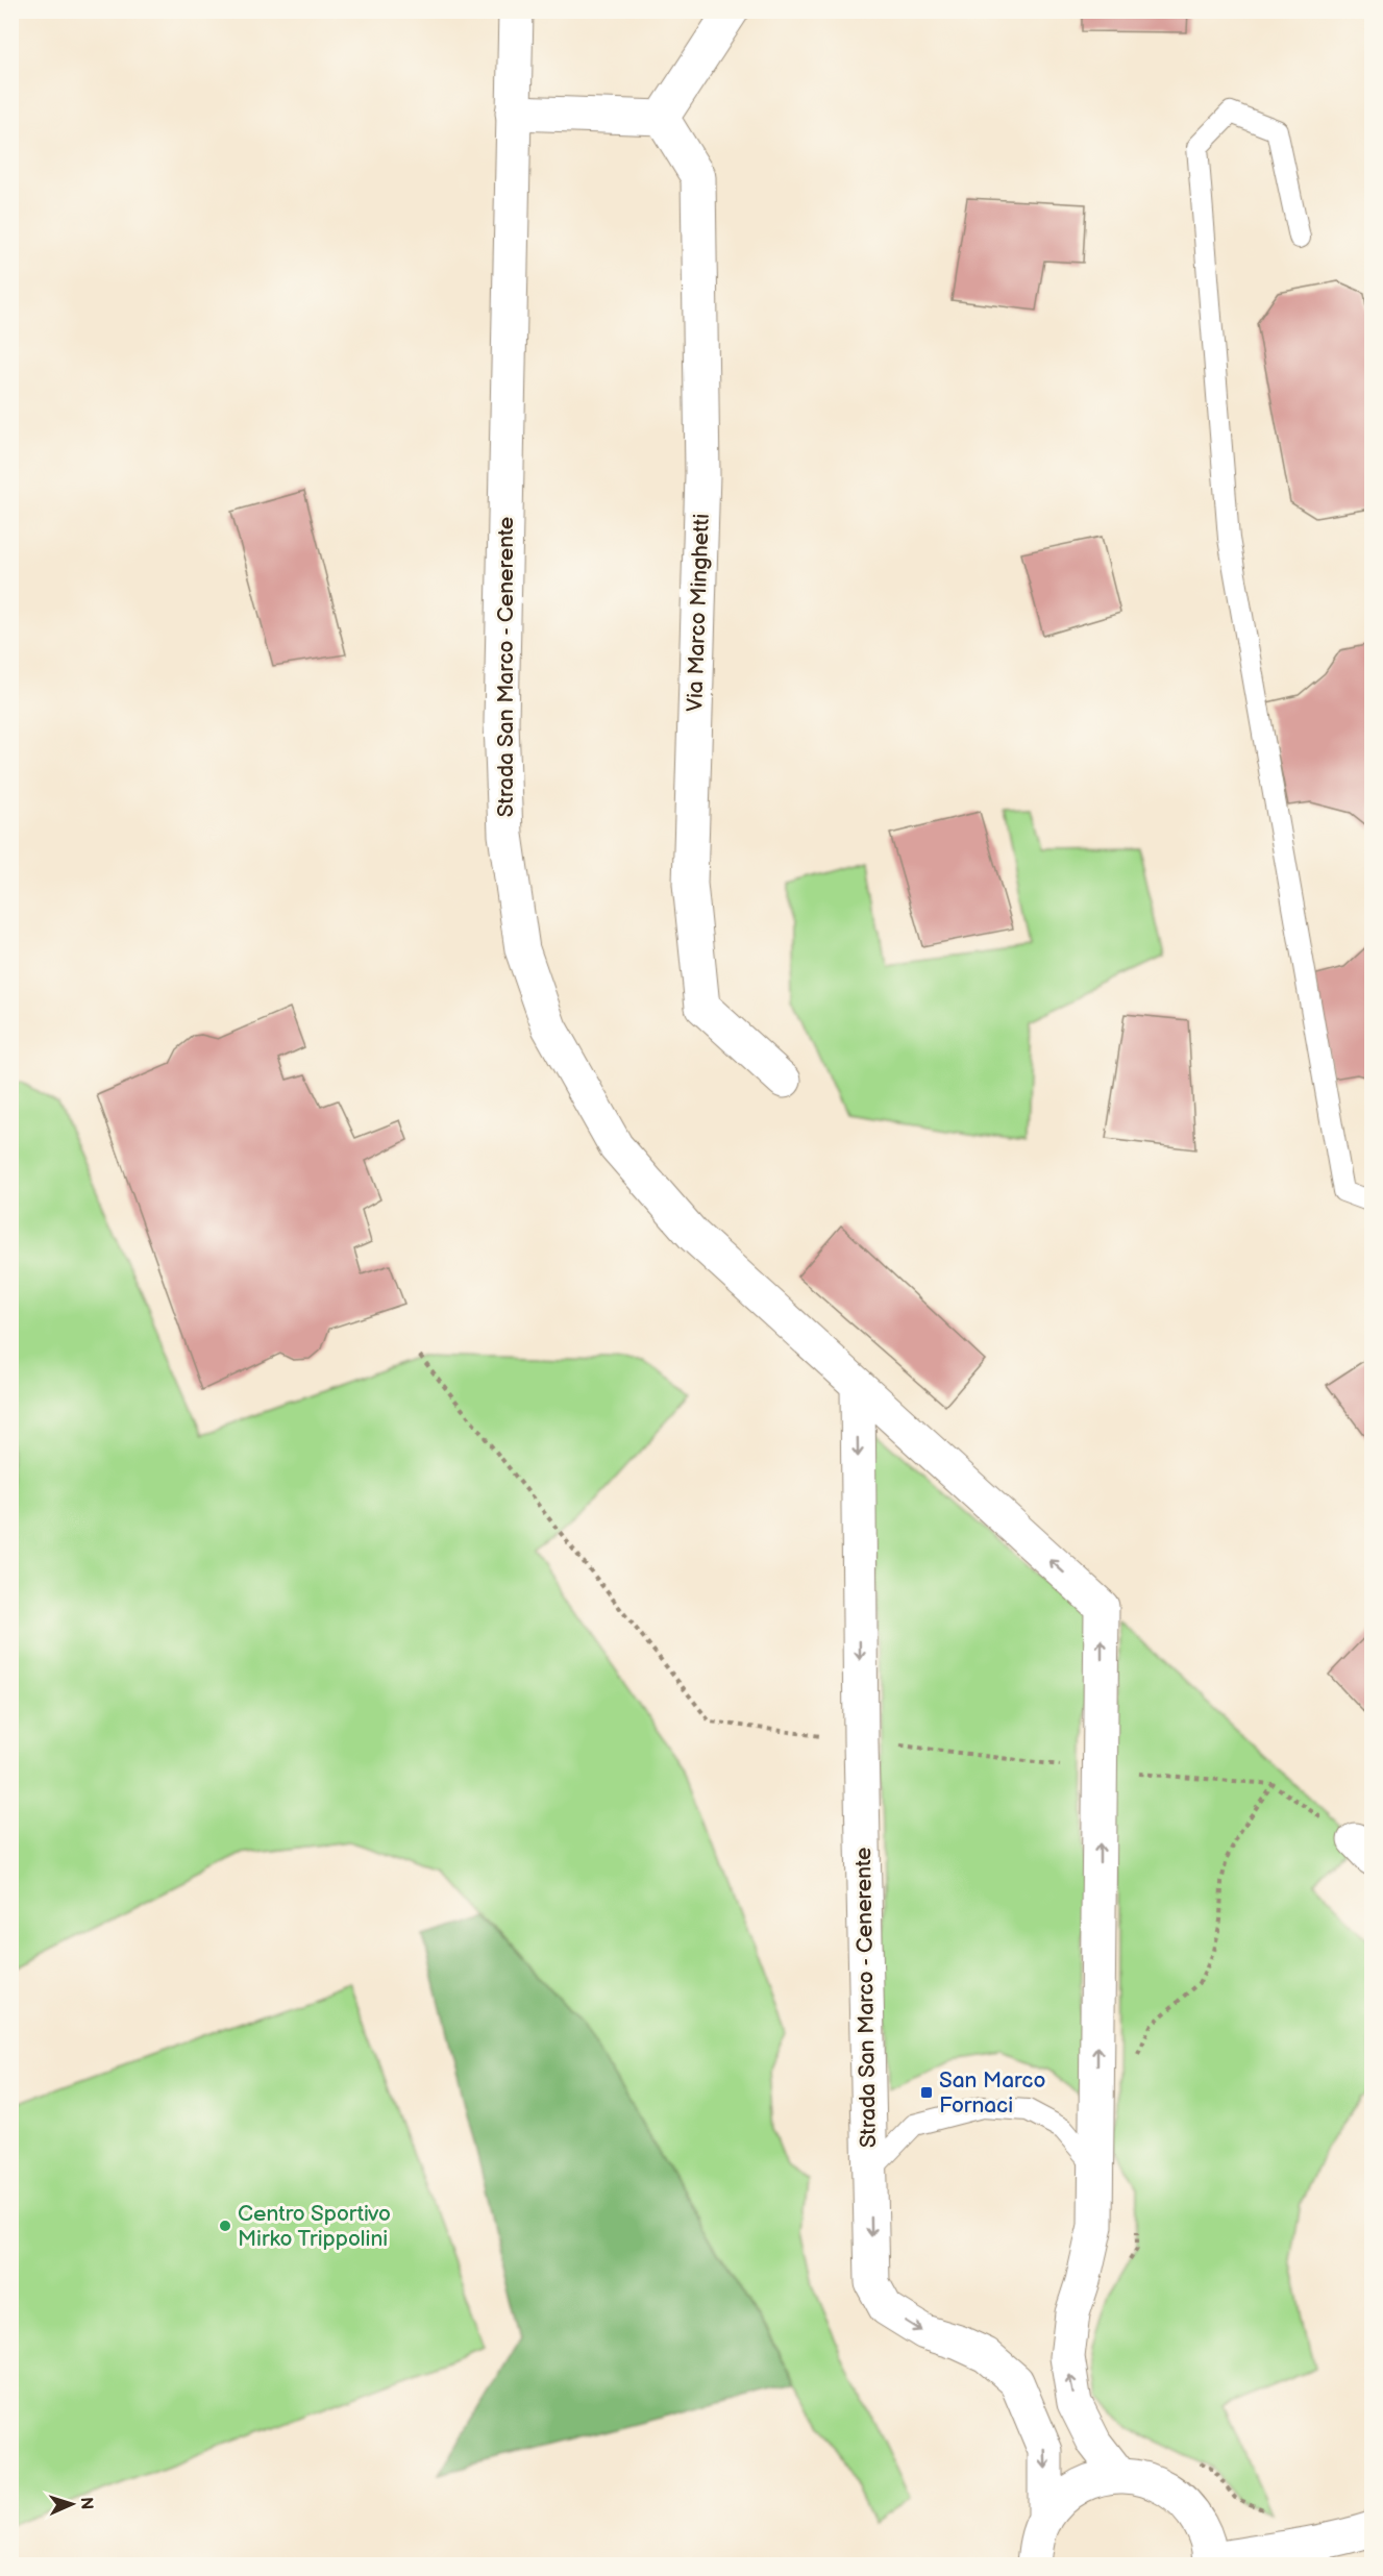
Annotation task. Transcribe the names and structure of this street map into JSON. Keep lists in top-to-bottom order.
{
  "streets": {
    "main road": ["Via Marco Minghetti", "Strada San Marco - Cenerente"]
  },
  "places": {
    "transit": ["San Marco Fornaci"],
    "other": ["Centro Sportivo Mirko Trippolini"]
  },
  "north": "right"
}
